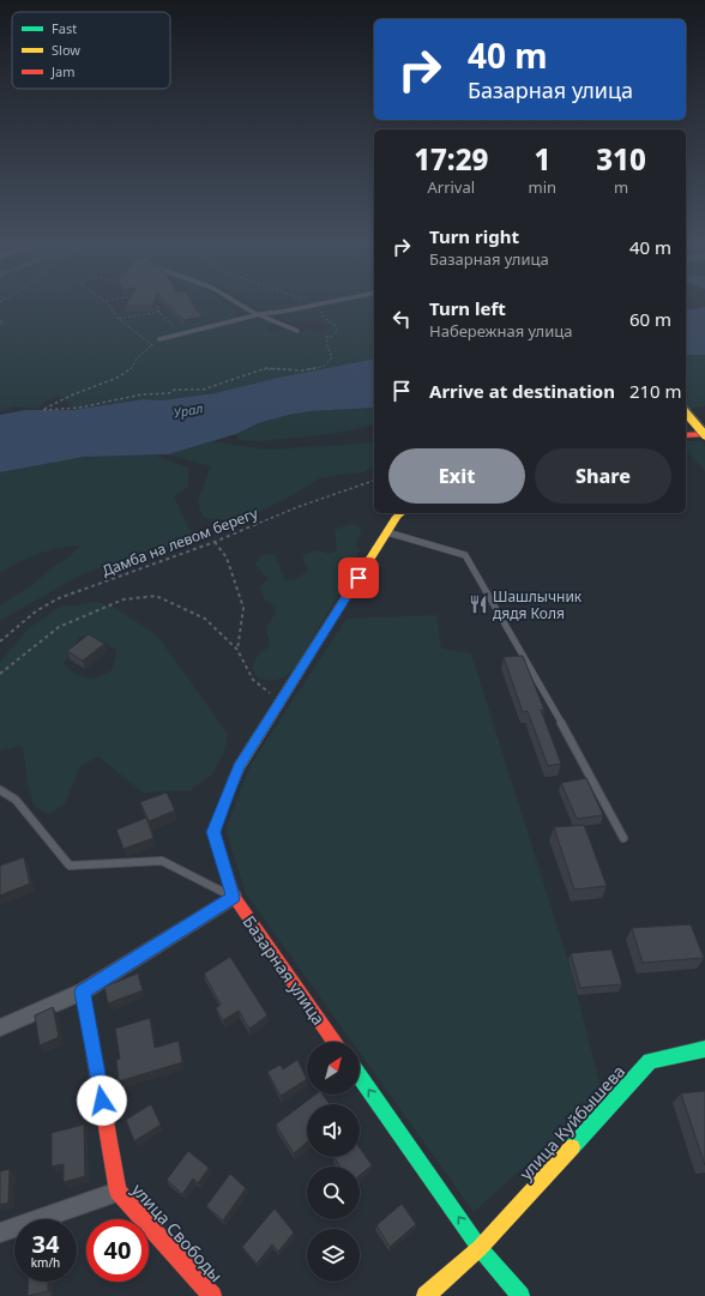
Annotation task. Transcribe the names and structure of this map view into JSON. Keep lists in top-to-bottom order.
{
  "streets": {
    "main road": ["Базарная улица", "улица Куйбышева", "улица Свободы"],
    "path": ["Дамба на левом берегу"]
  },
  "water": ["Урал"],
  "places": {
    "restaurant": ["Шашлычник дядя Коля"]
  },
  "legend": ["Fast", "Slow", "Jam"],
  "north": "top right",
  "page": {
    "turn": ["40 m", "Базарная улица"],
    "eta": [
      "17:29",
      "Arrival",
      "1",
      "min",
      "310",
      "m"
    ],
    "list": [
      {
        "name": "Turn right",
        "note": "Базарная улица",
        "value": "40 m"
      },
      {
        "name": "Turn left",
        "note": "Набережная улица",
        "value": "60 m"
      },
      {
        "name": "Arrive at destination",
        "value": "210 m"
      }
    ],
    "buttons": ["Exit", "Share"],
    "speed": "34 km/h",
    "limit": "40"
  }
}
